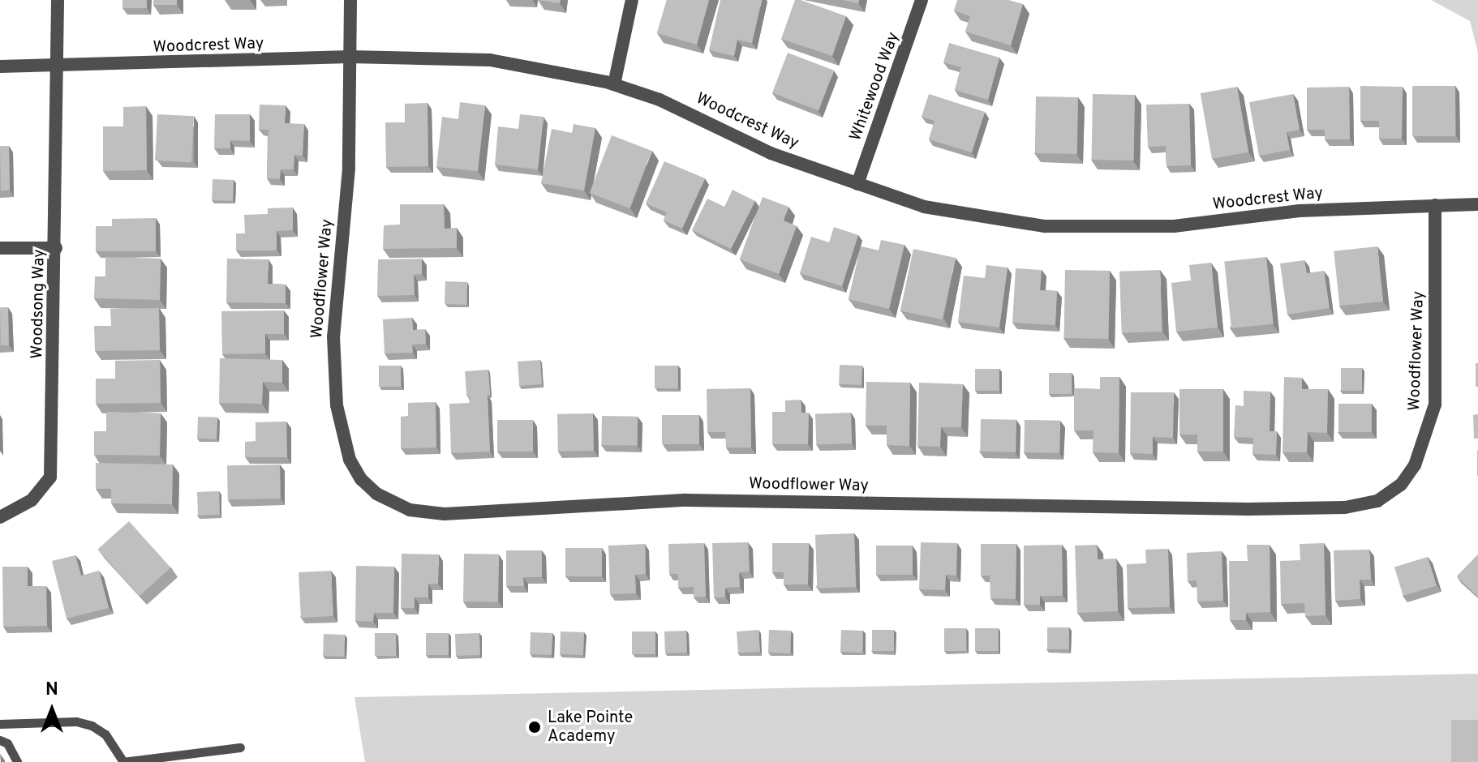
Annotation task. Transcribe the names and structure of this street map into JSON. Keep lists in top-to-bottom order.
{
  "streets": {
    "street": [
      "Woodcrest Way",
      "Whitewood Way",
      "Woodflower Way",
      "Woodsong Way"
    ]
  },
  "crossings": [
    ["Woodcrest Way", "Whitewood Way"],
    ["Woodcrest Way", "Woodflower Way"],
    ["Woodcrest Way", "Woodsong Way"]
  ],
  "places": ["Lake Pointe Academy"],
  "north": "top"
}
